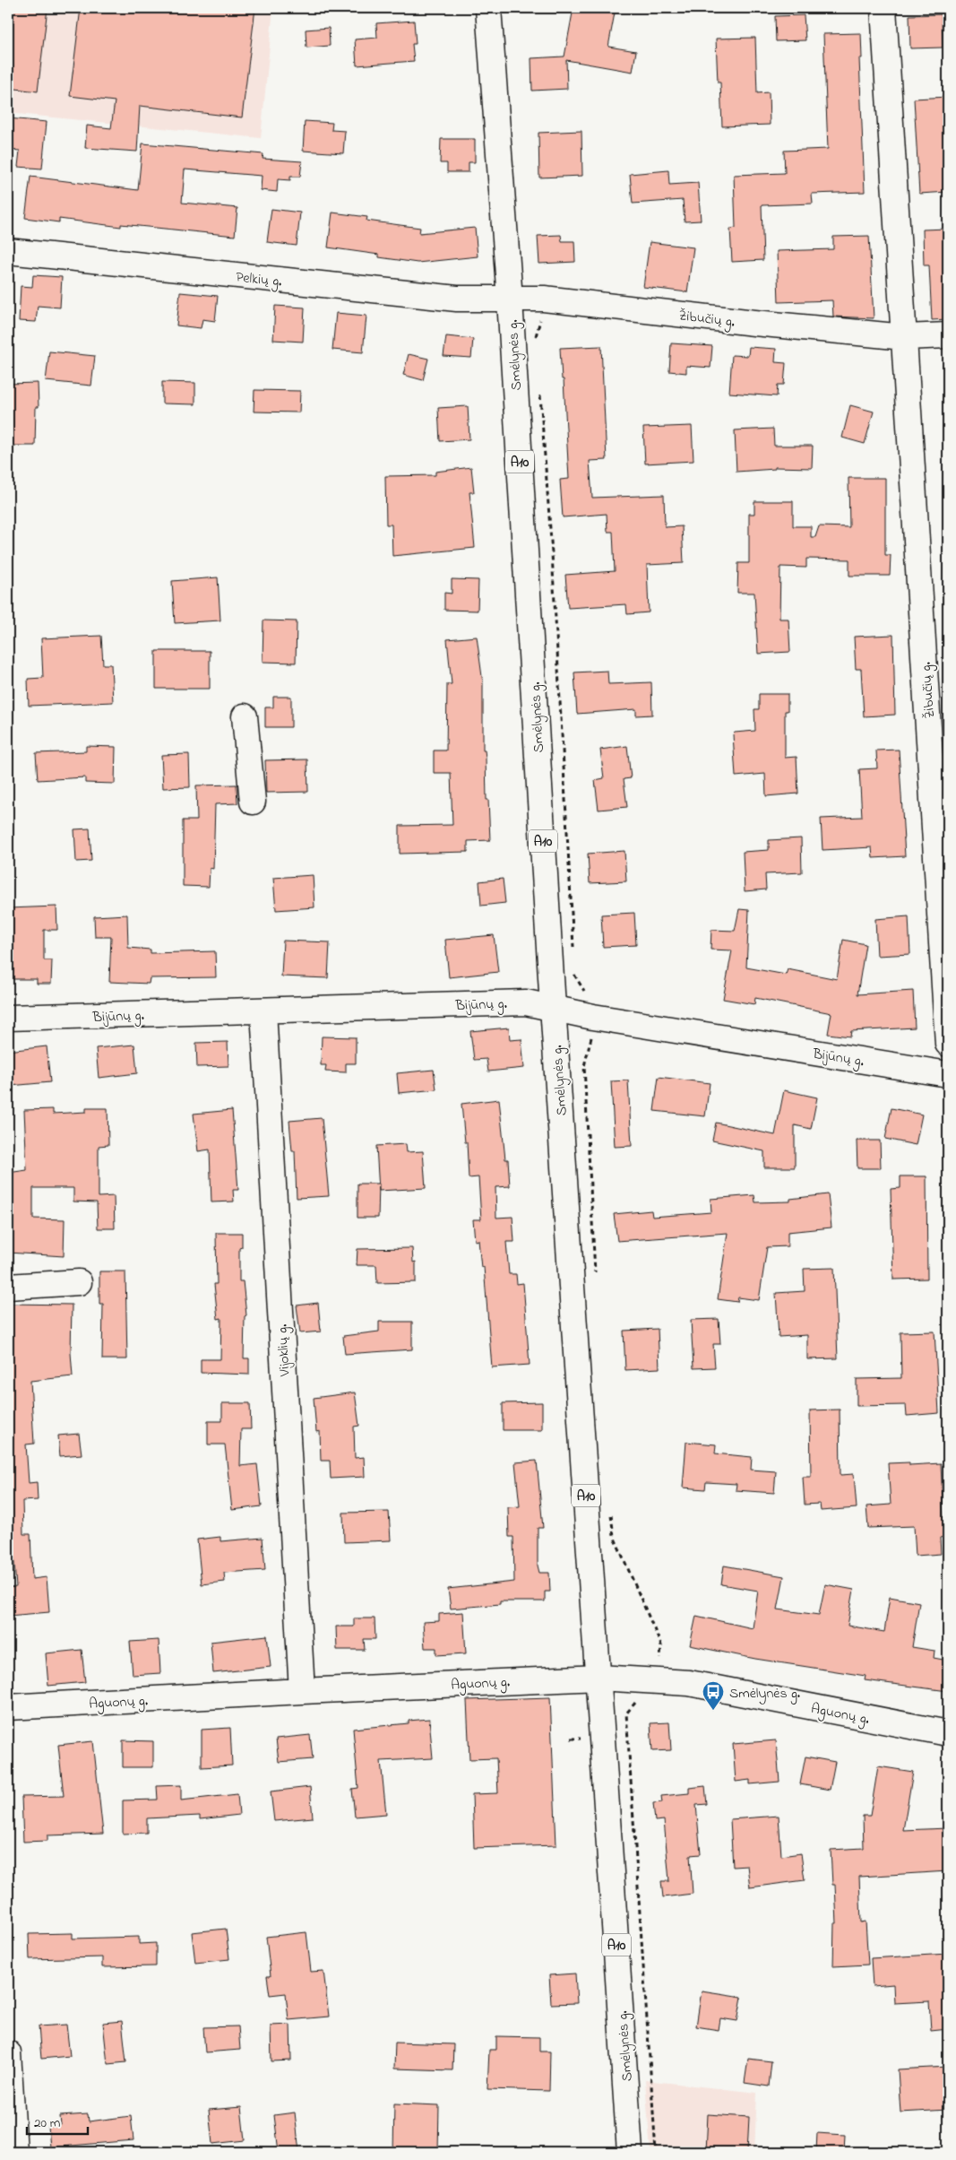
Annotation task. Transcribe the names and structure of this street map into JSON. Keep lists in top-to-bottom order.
{
  "streets": {
    "main road": [
      "Pelkių g.",
      "Žibučių g.",
      "Smėlynės g.",
      "A10",
      "Bijūnų g.",
      "Vijoklių g.",
      "Aguonų g."
    ]
  },
  "crossings": [
    ["Pelkių g.", "Žibučių g."],
    ["Pelkių g.", "Smėlynės g."],
    ["Žibučių g.", "Smėlynės g."],
    ["Smėlynės g.", "Bijūnų g."],
    ["Smėlynės g.", "Aguonų g."],
    ["Bijūnų g.", "Vijoklių g."],
    ["Vijoklių g.", "Aguonų g."]
  ],
  "places": {
    "bus stop": ["Smėlynės g."]
  },
  "scale_bar": "20 m"
}
